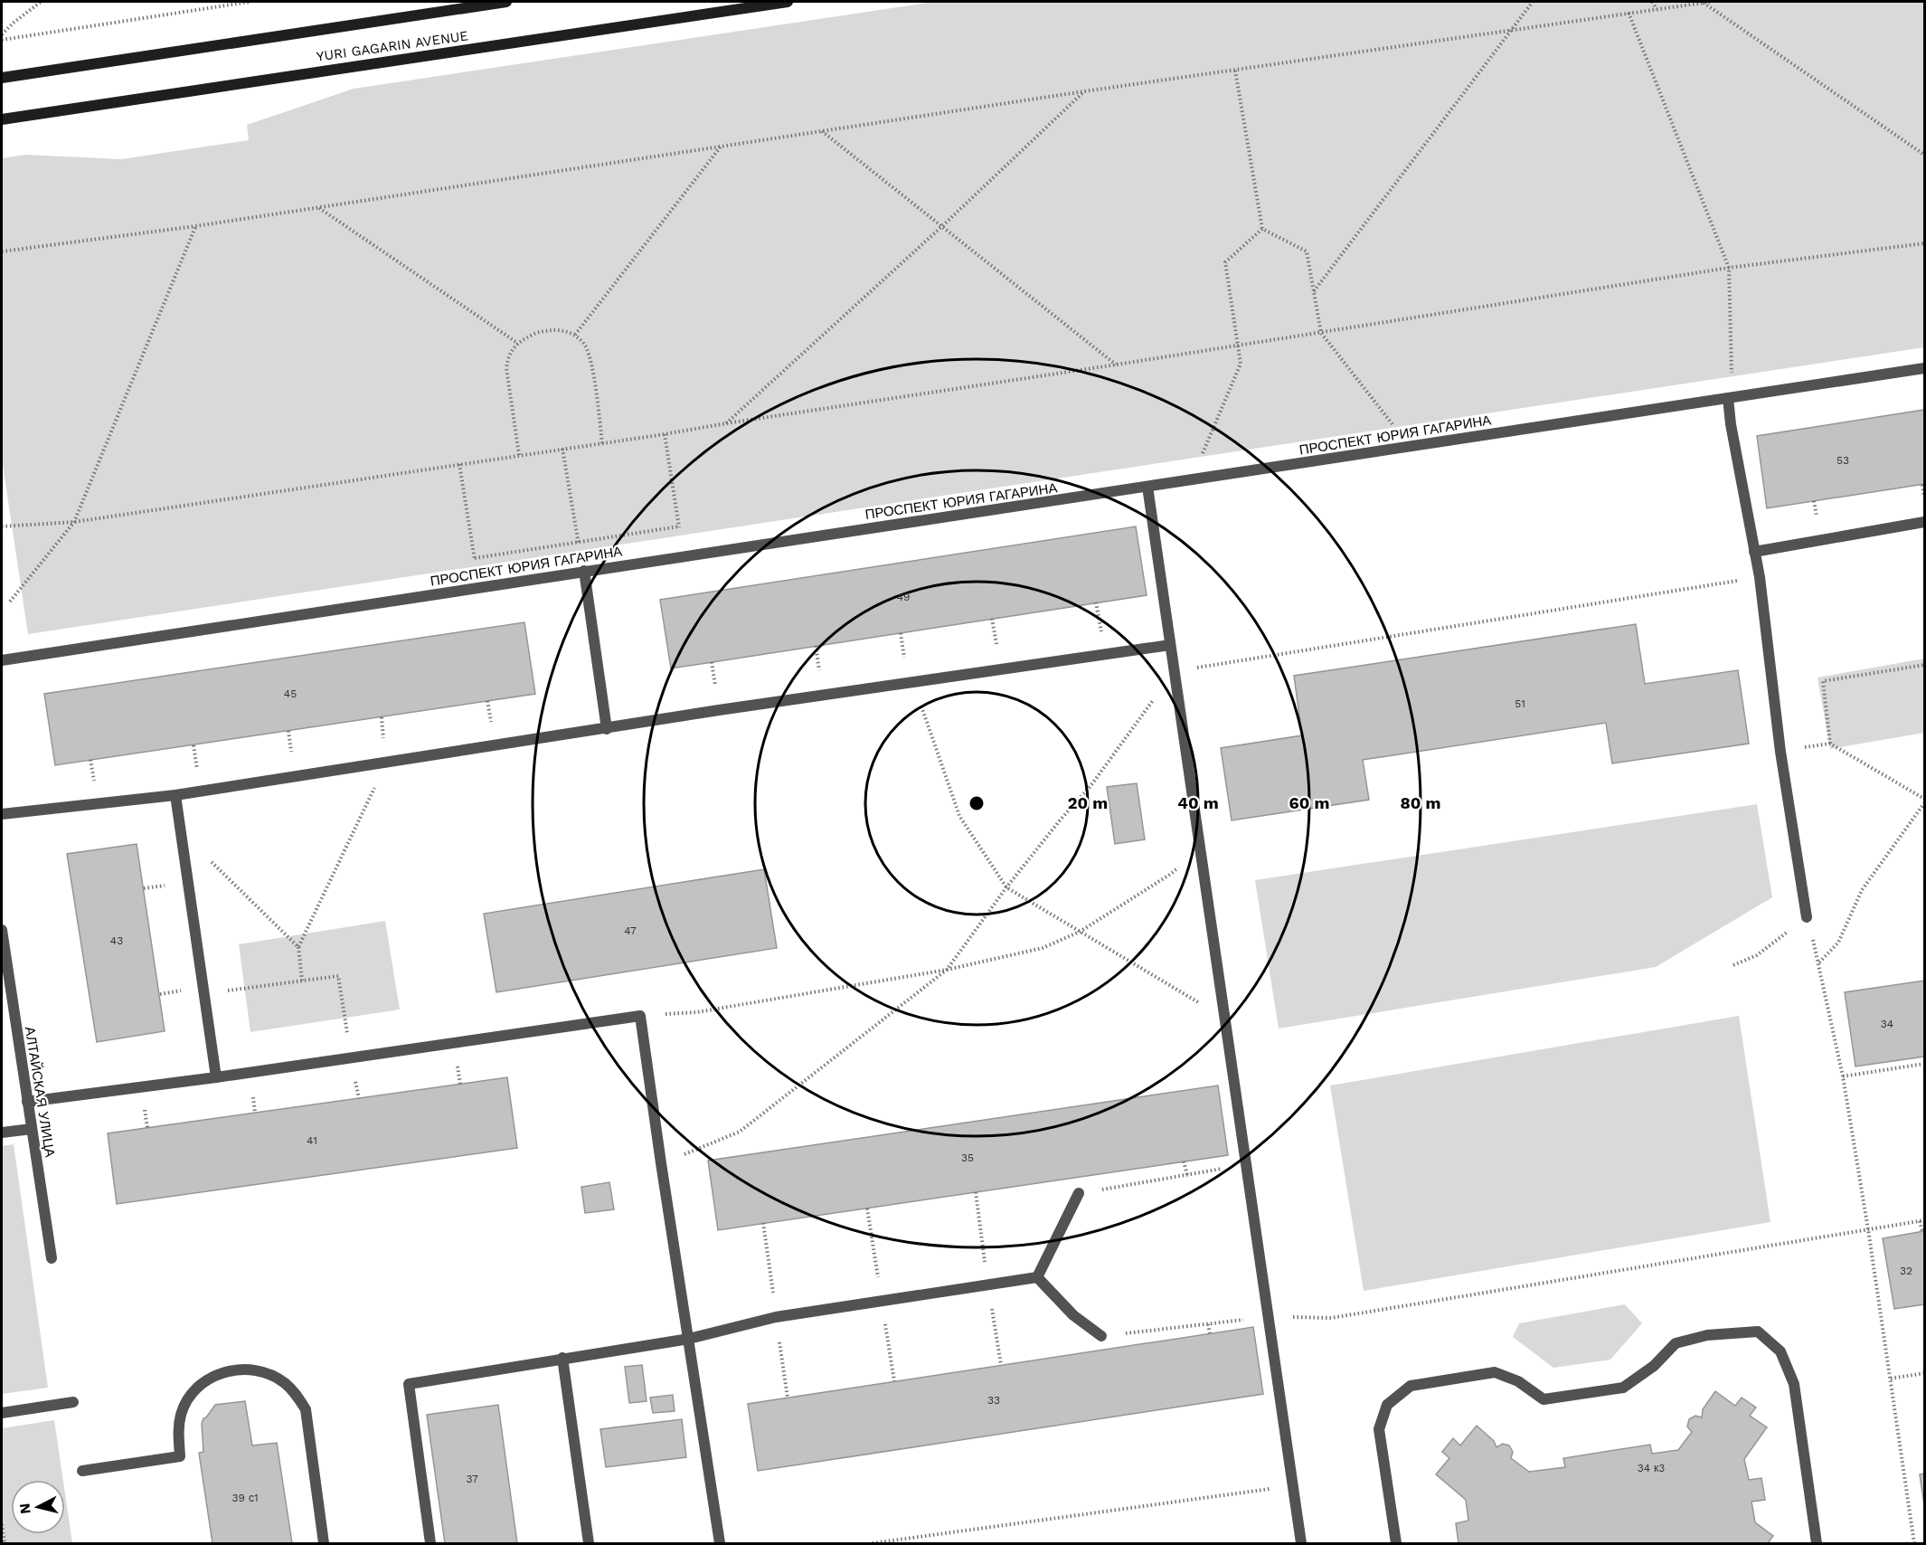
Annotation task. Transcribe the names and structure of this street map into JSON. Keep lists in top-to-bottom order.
{
  "streets": {
    "main road": ["YURI GAGARIN AVENUE"],
    "street": ["ПРОСПЕКТ ЮРИЯ ГАГАРИНА", "АЛТАЙСКАЯ УЛИЦА"]
  },
  "house_numbers": [
    "53",
    "49",
    "45",
    "51",
    "47",
    "43",
    "34",
    "41",
    "35",
    "32",
    "33",
    "34 к3",
    "37",
    "39 с1"
  ],
  "north": "left",
  "rings": [
    "20 m",
    "40 m",
    "60 m",
    "80 m"
  ]
}
